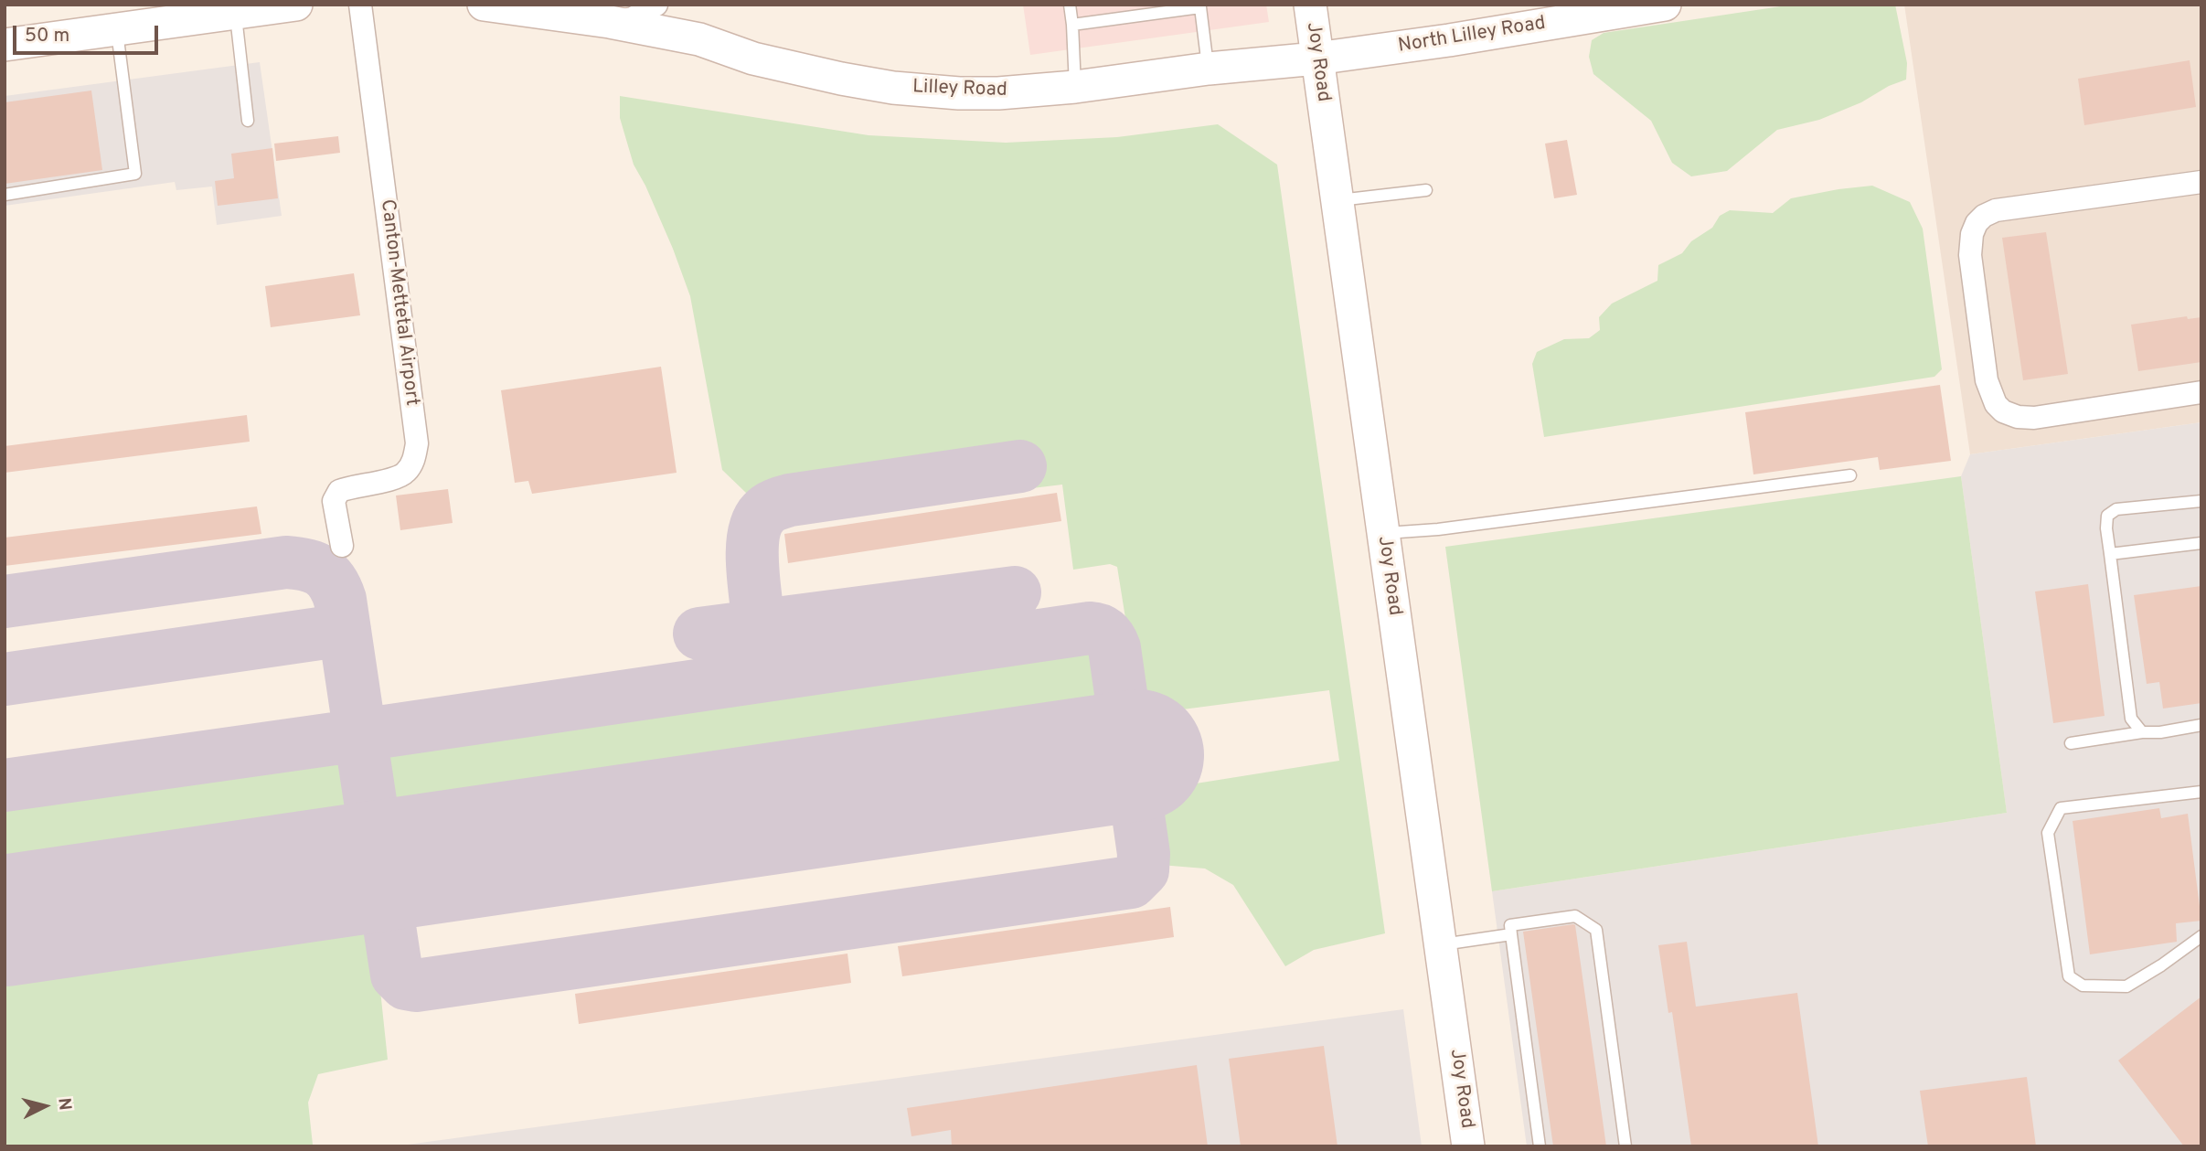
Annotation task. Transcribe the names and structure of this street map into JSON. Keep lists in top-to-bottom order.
{
  "streets": {
    "street": [
      "North Lilley Road",
      "Joy Road",
      "Lilley Road",
      "Canton-Mettetal Airport"
    ]
  },
  "crossings": [
    ["North Lilley Road", "Joy Road"],
    ["North Lilley Road", "Lilley Road"],
    ["Joy Road", "Lilley Road"]
  ],
  "scale_bar": "50 m",
  "north": "right"
}
